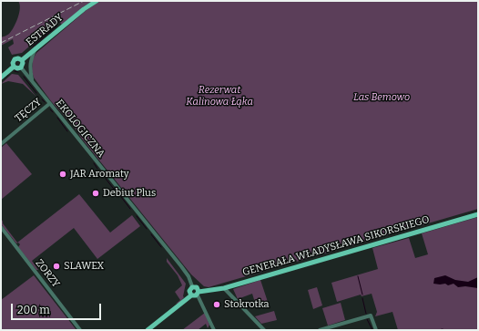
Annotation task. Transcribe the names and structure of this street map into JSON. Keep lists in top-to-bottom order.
{
  "streets": {
    "main road": ["ESTRADY", "GENERAŁA WŁADYSŁAWA SIKORSKIEGO"],
    "street": ["TĘCZY", "EKOLOGICZNA", "ZORZY"]
  },
  "crossings": [
    ["ESTRADY", "EKOLOGICZNA"],
    ["TĘCZY", "EKOLOGICZNA"],
    ["EKOLOGICZNA", "GENERAŁA WŁADYSŁAWA SIKORSKIEGO"]
  ],
  "parks": ["Rezerwat Kalinowa Łąka", "Las Bemowo"],
  "places": [
    "JAR Aromaty",
    "Debiut Plus",
    "SLAWEX",
    "Stokrotka"
  ],
  "scale_bar": "200 m"
}
